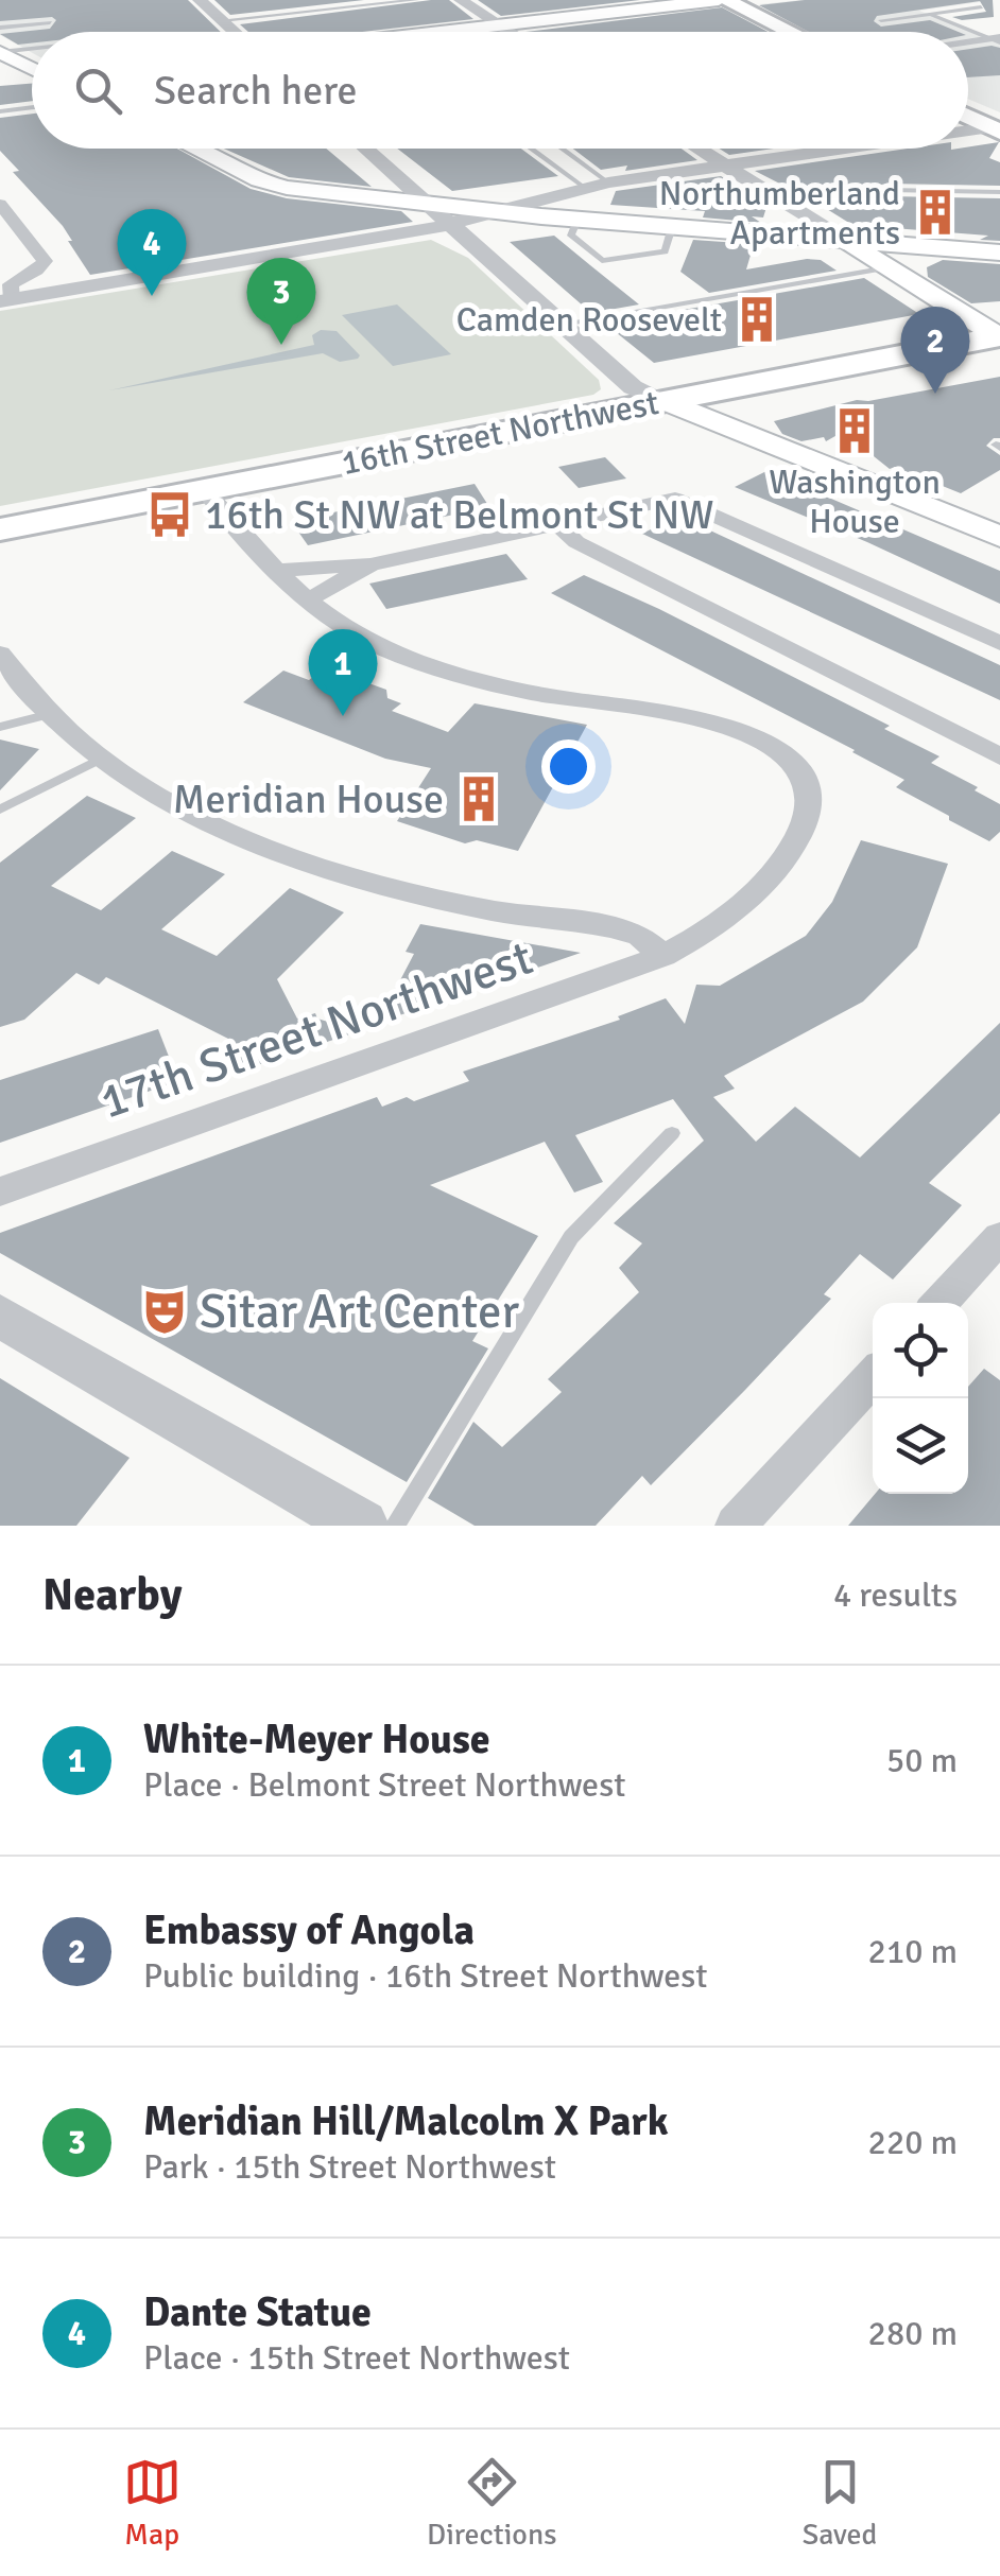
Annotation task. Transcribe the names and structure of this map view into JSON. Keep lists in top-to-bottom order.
{
  "streets": {
    "main road": ["16th Street Northwest"],
    "street": ["17th Street Northwest"]
  },
  "crossings": [
    ["16th Street Northwest", "17th Street Northwest"]
  ],
  "places": {
    "building": [
      "Northumberland Apartments",
      "Camden Roosevelt",
      "Washington House",
      "Meridian House"
    ],
    "bus stop": ["16th St NW at Belmont St NW"],
    "theatre": ["Sitar Art Center"]
  },
  "page": {
    "search": "Search here",
    "pins": [
      "4",
      "3",
      "2",
      "1"
    ],
    "heading": ["Nearby", "4 results"],
    "list": [
      {
        "mark": "1",
        "name": "White-Meyer House",
        "note": "Place · Belmont Street Northwest",
        "value": "50 m"
      },
      {
        "mark": "2",
        "name": "Embassy of Angola",
        "note": "Public building · 16th Street Northwest",
        "value": "210 m"
      },
      {
        "mark": "3",
        "name": "Meridian Hill/Malcolm X Park",
        "note": "Park · 15th Street Northwest",
        "value": "220 m"
      },
      {
        "mark": "4",
        "name": "Dante Statue",
        "note": "Place · 15th Street Northwest",
        "value": "280 m"
      }
    ],
    "nav": ["Map", "Directions", "Saved"]
  }
}
